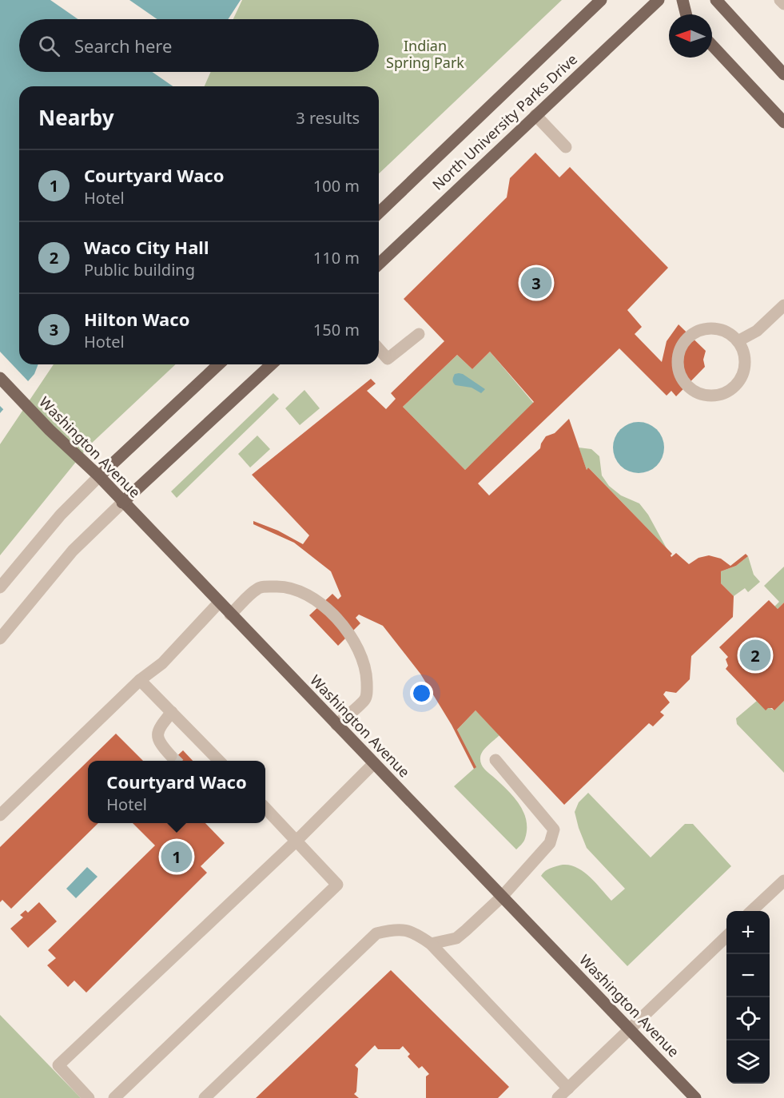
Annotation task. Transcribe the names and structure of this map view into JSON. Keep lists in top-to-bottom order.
{
  "streets": {
    "main road": ["North University Parks Drive", "Washington Avenue"]
  },
  "parks": ["Indian Spring Park"],
  "north": "left",
  "page": {
    "search": "Search here",
    "heading": ["Nearby", "3 results"],
    "list": [
      {
        "mark": "1",
        "name": "Courtyard Waco",
        "note": "Hotel",
        "value": "100 m"
      },
      {
        "mark": "2",
        "name": "Waco City Hall",
        "note": "Public building",
        "value": "110 m"
      },
      {
        "mark": "3",
        "name": "Hilton Waco",
        "note": "Hotel",
        "value": "150 m"
      }
    ],
    "pins": ["3", "2", "1"],
    "popup": ["Courtyard Waco", "Hotel"],
    "map_buttons": ["+", "−"]
  }
}
